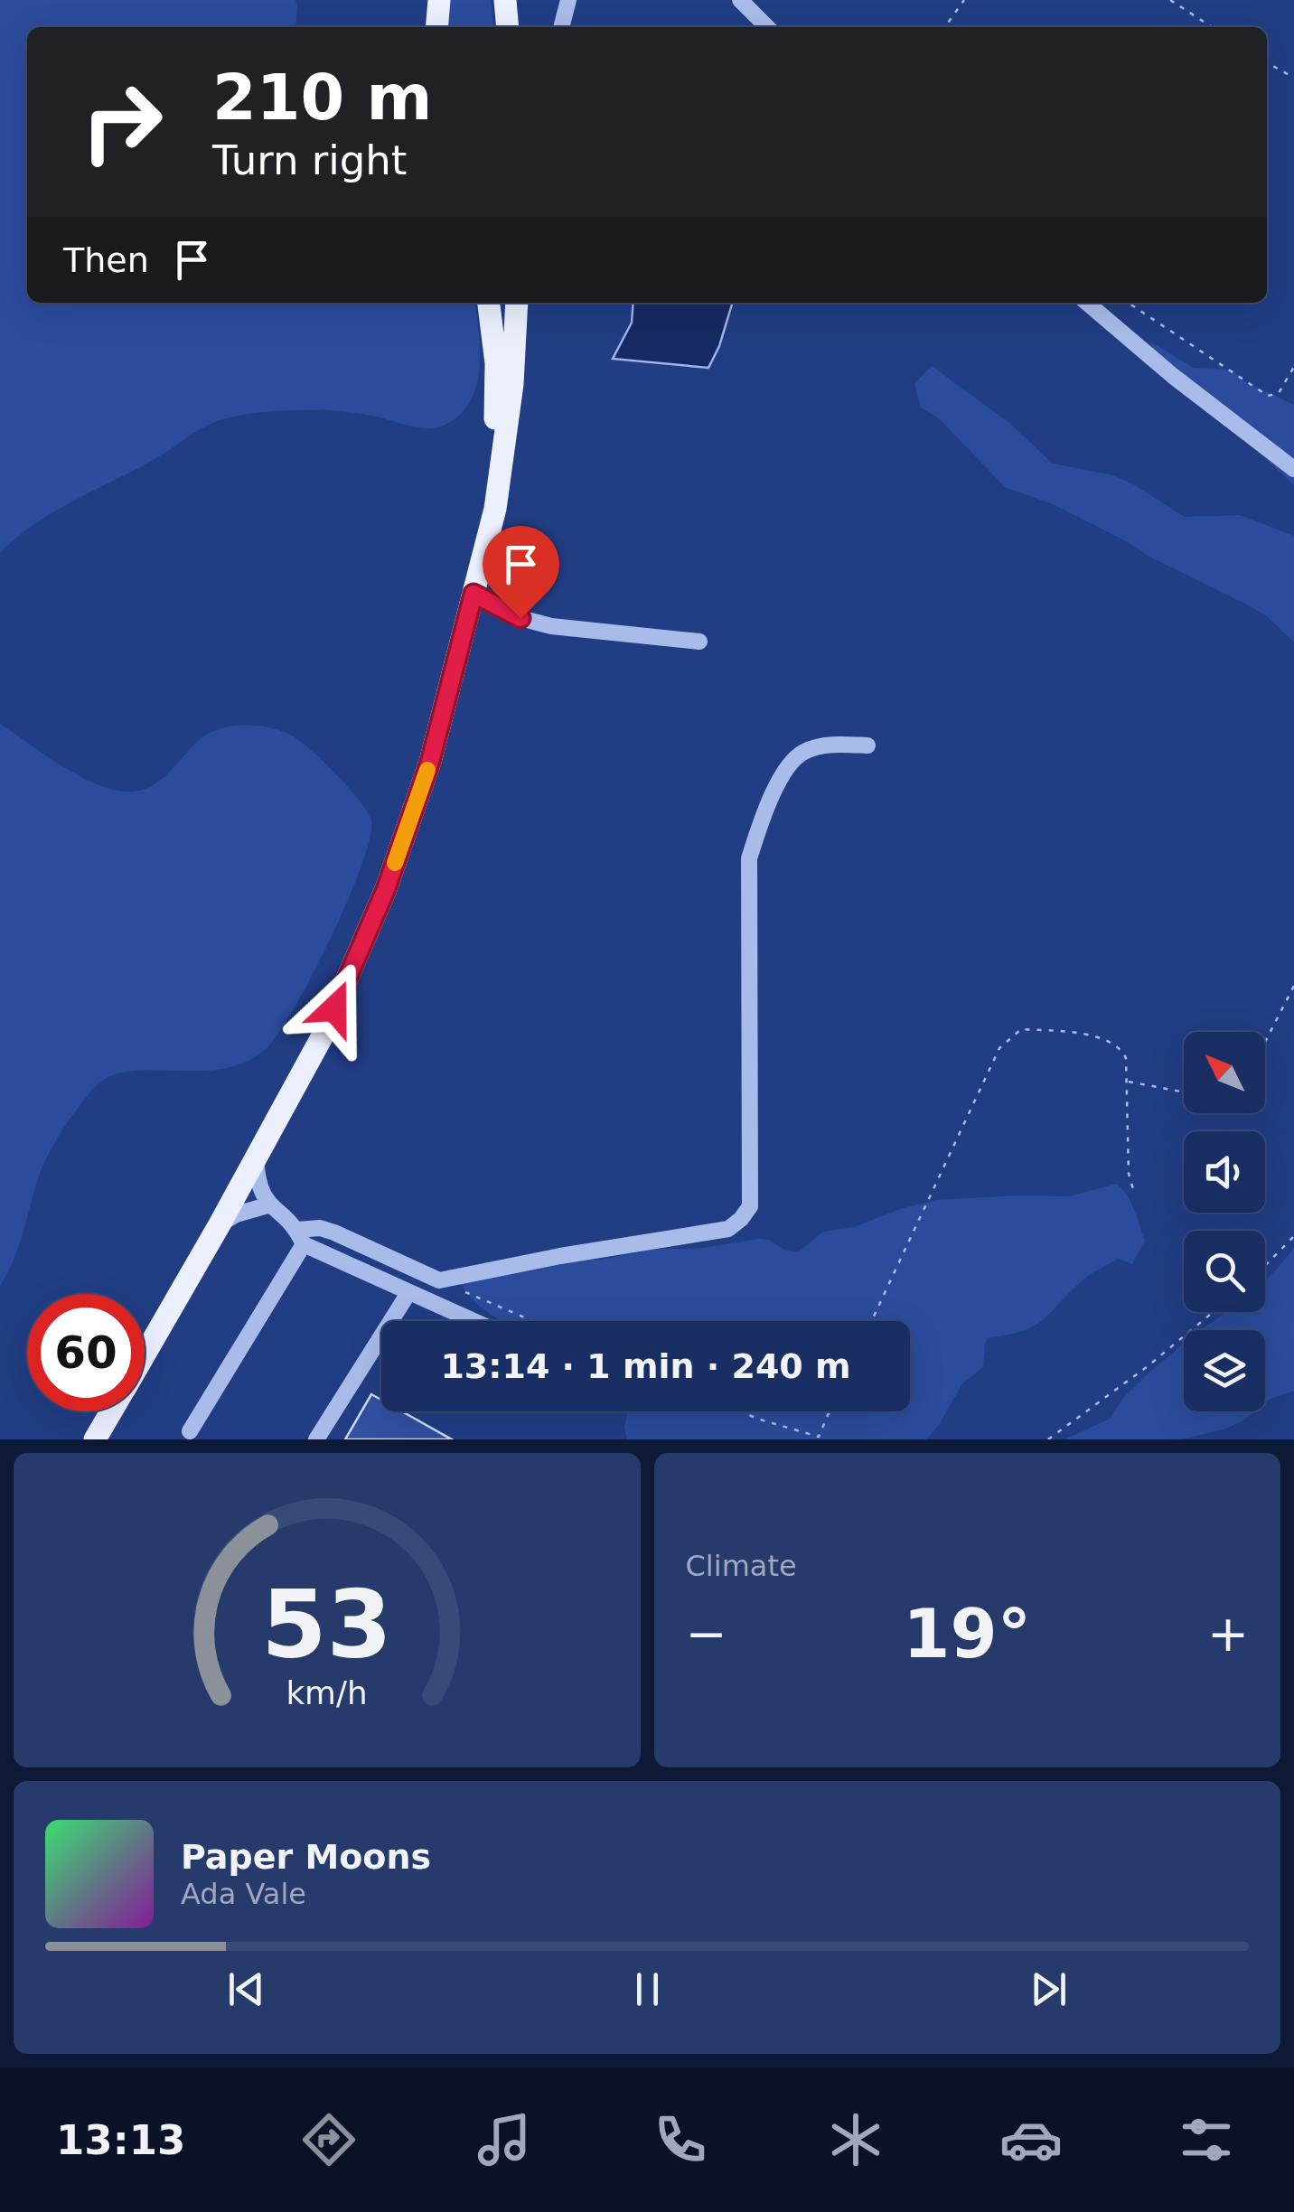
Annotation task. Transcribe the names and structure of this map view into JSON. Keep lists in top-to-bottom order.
{
  "north": "top left",
  "page": {
    "turn": ["210 m", "Turn right"],
    "then": "Then",
    "limit": "60",
    "trip": "13:14 · 1 min · 240 m",
    "tile": "Climate",
    "heat": ["−", "19°", "+"],
    "song": ["Paper Moons", "Ada Vale"],
    "tabs": "13:13",
    "gauge": ["53", "km/h"]
  }
}
